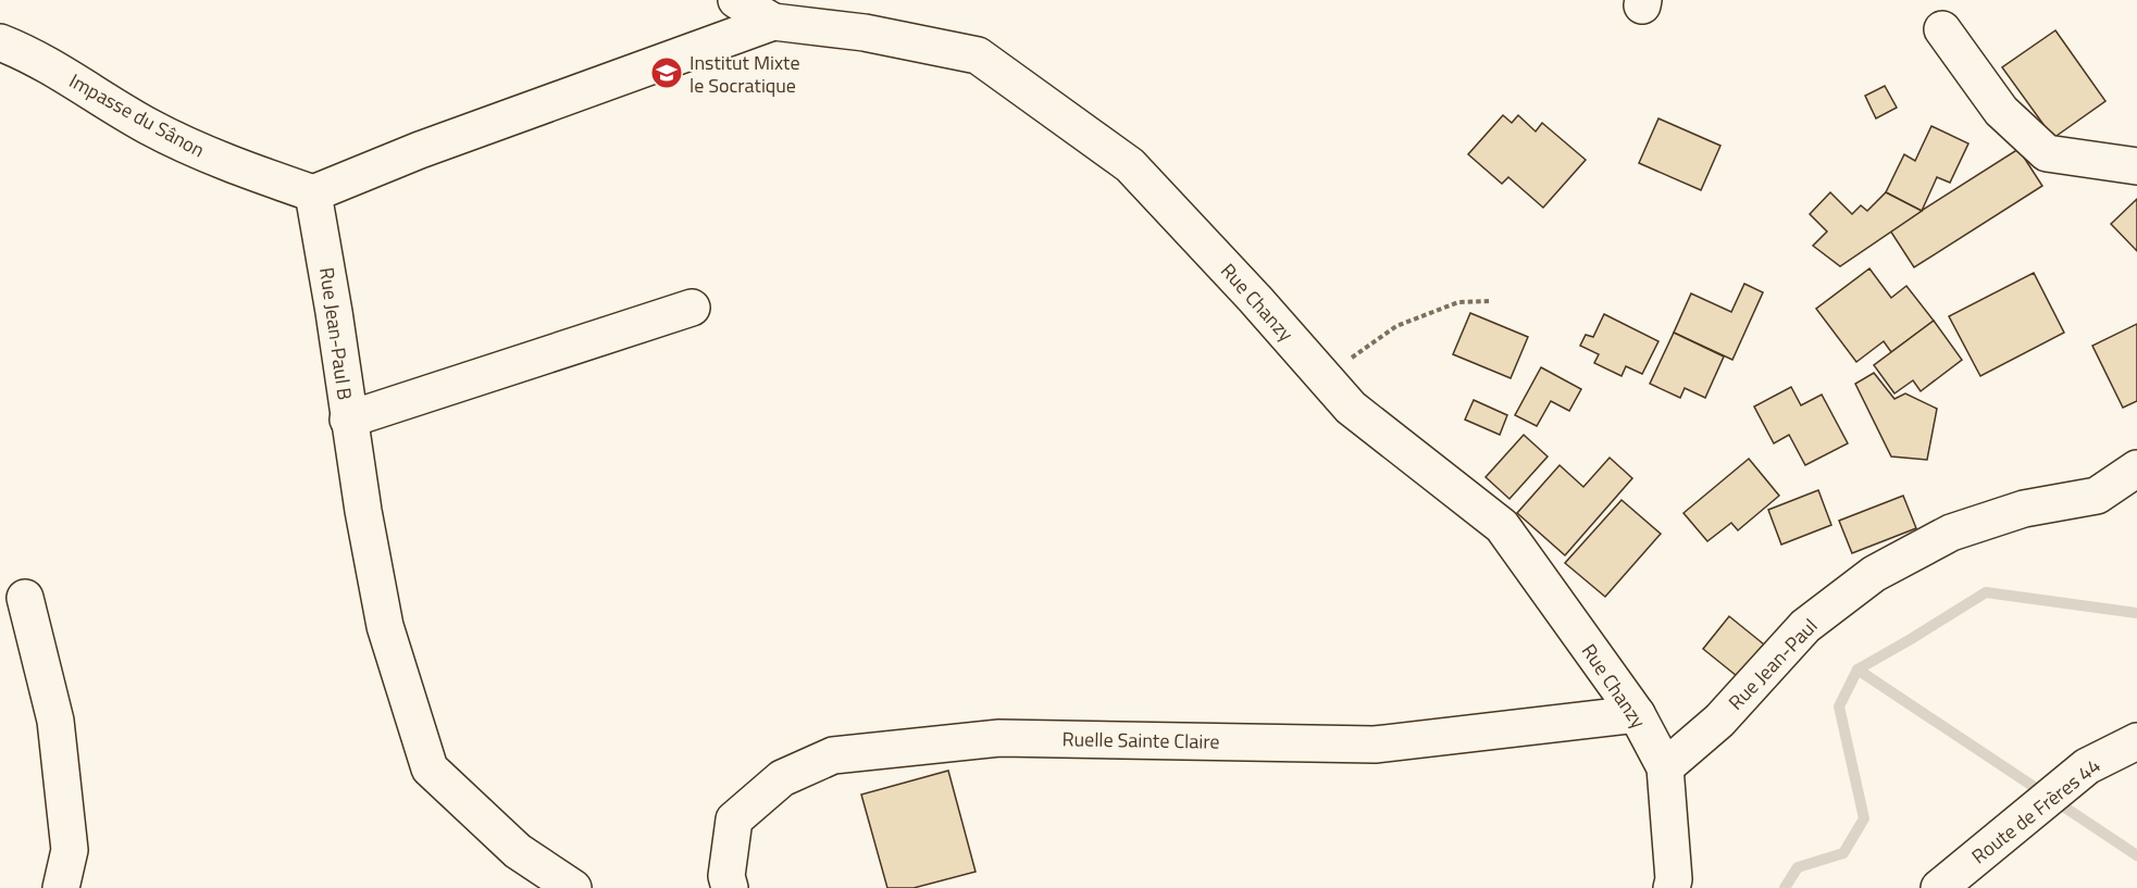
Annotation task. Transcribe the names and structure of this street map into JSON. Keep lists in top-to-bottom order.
{
  "streets": {
    "street": [
      "Impasse du Sânon",
      "Rue Chanzy",
      "Rue Jean-Paul B",
      "Rue Jean-Paul",
      "Ruelle Sainte Claire",
      "Route de Frères 44"
    ]
  },
  "crossings": [
    ["Impasse du Sânon", "Rue Jean-Paul B"],
    ["Rue Chanzy", "Rue Jean-Paul"],
    ["Rue Chanzy", "Ruelle Sainte Claire"]
  ],
  "places": {
    "school or university": ["Institut Mixte le Socratique"]
  }
}
